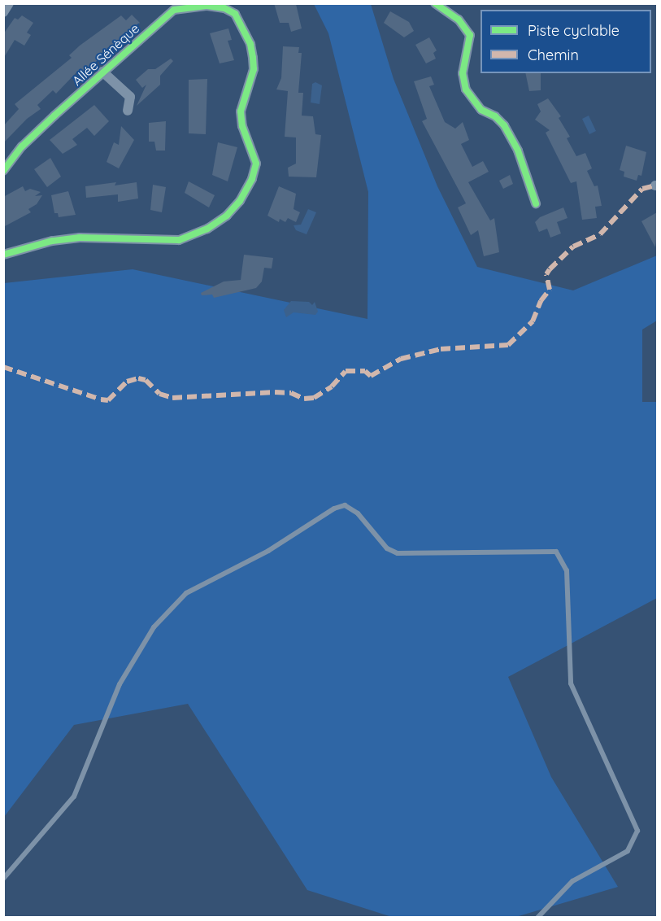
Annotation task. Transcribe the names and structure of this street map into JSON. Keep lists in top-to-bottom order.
{
  "streets": {
    "street": ["Allée Sénèque"]
  },
  "legend": ["Piste cyclable", "Chemin"]
}
